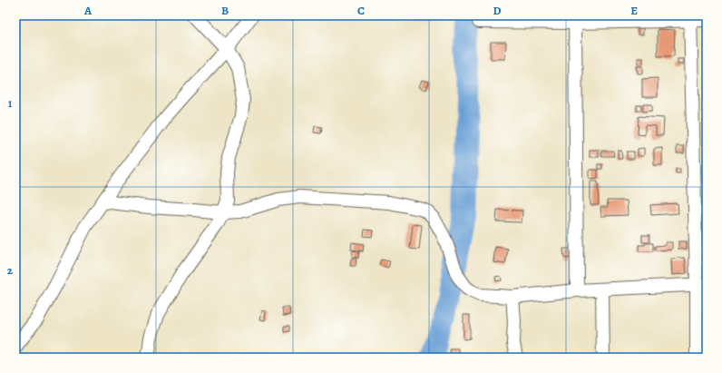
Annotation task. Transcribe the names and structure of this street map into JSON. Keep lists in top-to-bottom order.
{
  "grid": {
    "columns": [
      "A",
      "B",
      "C",
      "D",
      "E"
    ],
    "rows": ["1", "2"]
  }
}
